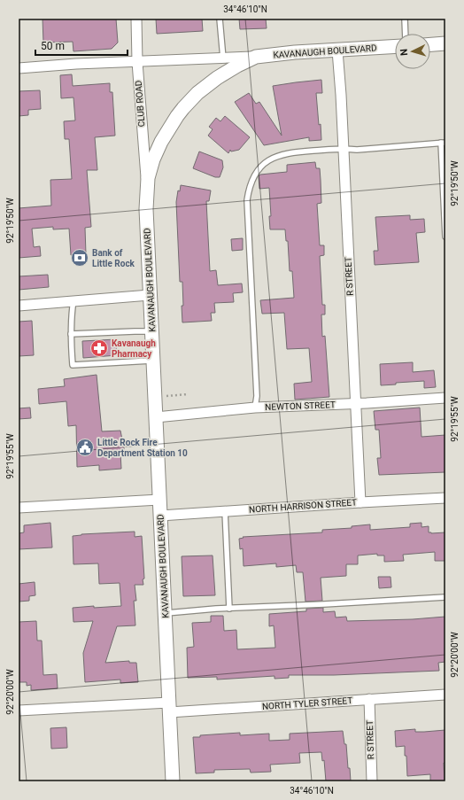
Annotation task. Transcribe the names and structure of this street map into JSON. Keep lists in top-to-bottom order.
{
  "streets": {
    "street": [
      "KAVANAUGH BOULEVARD",
      "CLUB ROAD",
      "R STREET",
      "NEWTON STREET",
      "NORTH HARRISON STREET",
      "NORTH TYLER STREET"
    ]
  },
  "crossings": [
    ["KAVANAUGH BOULEVARD", "CLUB ROAD"],
    ["KAVANAUGH BOULEVARD", "R STREET"],
    ["KAVANAUGH BOULEVARD", "NEWTON STREET"],
    ["KAVANAUGH BOULEVARD", "NORTH HARRISON STREET"],
    ["KAVANAUGH BOULEVARD", "NORTH TYLER STREET"],
    ["R STREET", "NEWTON STREET"],
    ["R STREET", "NORTH HARRISON STREET"],
    ["R STREET", "NORTH TYLER STREET"]
  ],
  "places": {
    "bank": ["Bank of Little Rock"],
    "pharmacy": ["Kavanaugh Pharmacy"],
    "public building": ["Little Rock Fire Department Station 10"]
  },
  "scale_bar": "50 m",
  "north": "left",
  "coordinates": [
    "34°46'10\"N",
    "92°19'50\"W",
    "92°19'55\"W",
    "92°20'00\"W"
  ]
}
